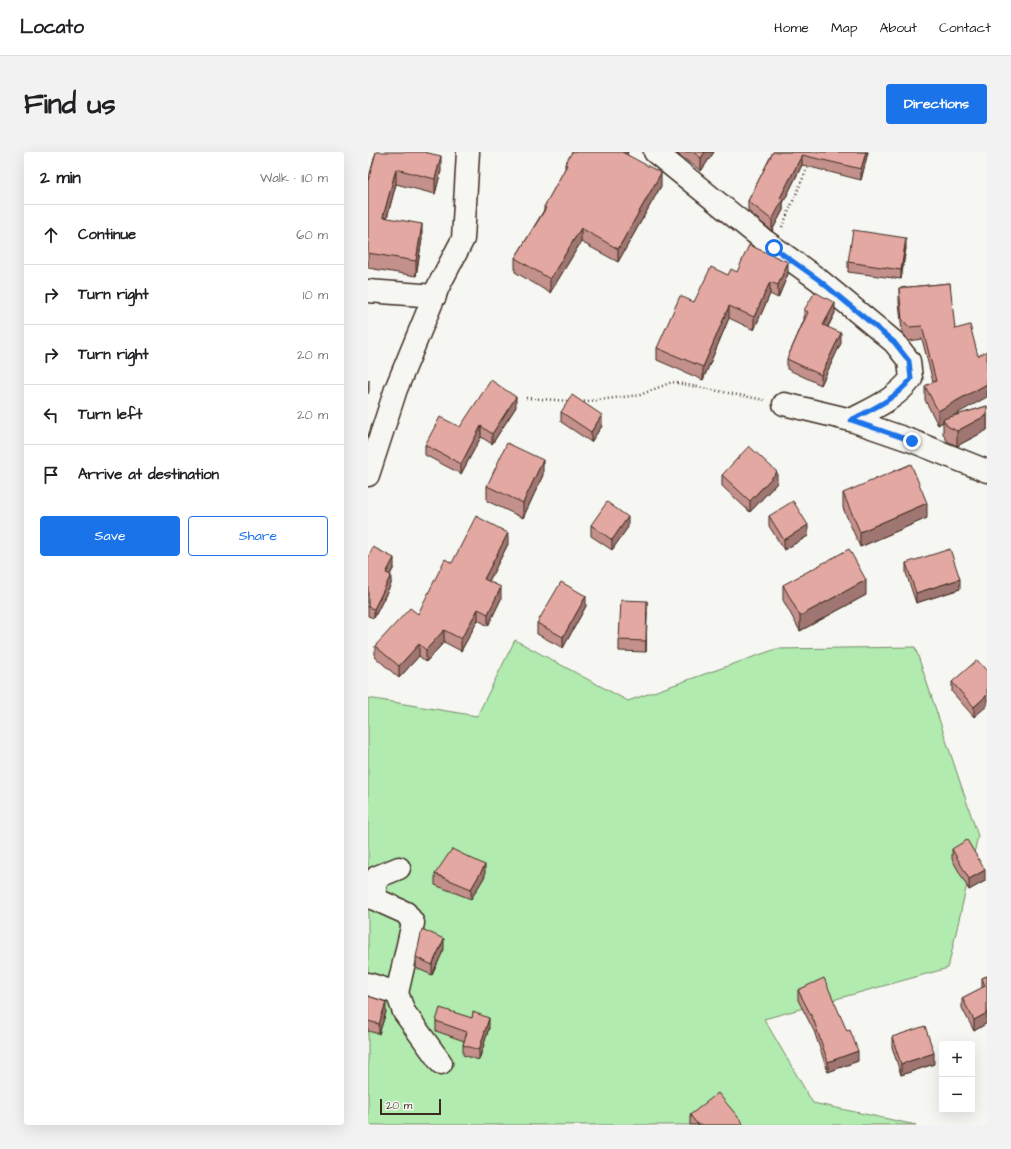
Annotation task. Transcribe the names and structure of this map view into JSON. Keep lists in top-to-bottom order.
{
  "scale_bar": "20 m",
  "page": {
    "header": "Locato",
    "nav": [
      "Home",
      "Map",
      "About",
      "Contact"
    ],
    "buttons": [
      "Directions",
      ["Save", "Share"]
    ],
    "title": "Find us",
    "heading": ["2 min", "Walk · 110 m"],
    "list": [
      ["Continue", "60 m"],
      ["Turn right", "10 m"],
      ["Turn right", "20 m"],
      ["Turn left", "20 m"],
      "Arrive at destination"
    ],
    "map_buttons": ["+", "−"],
    "scale": "20 m"
  }
}
